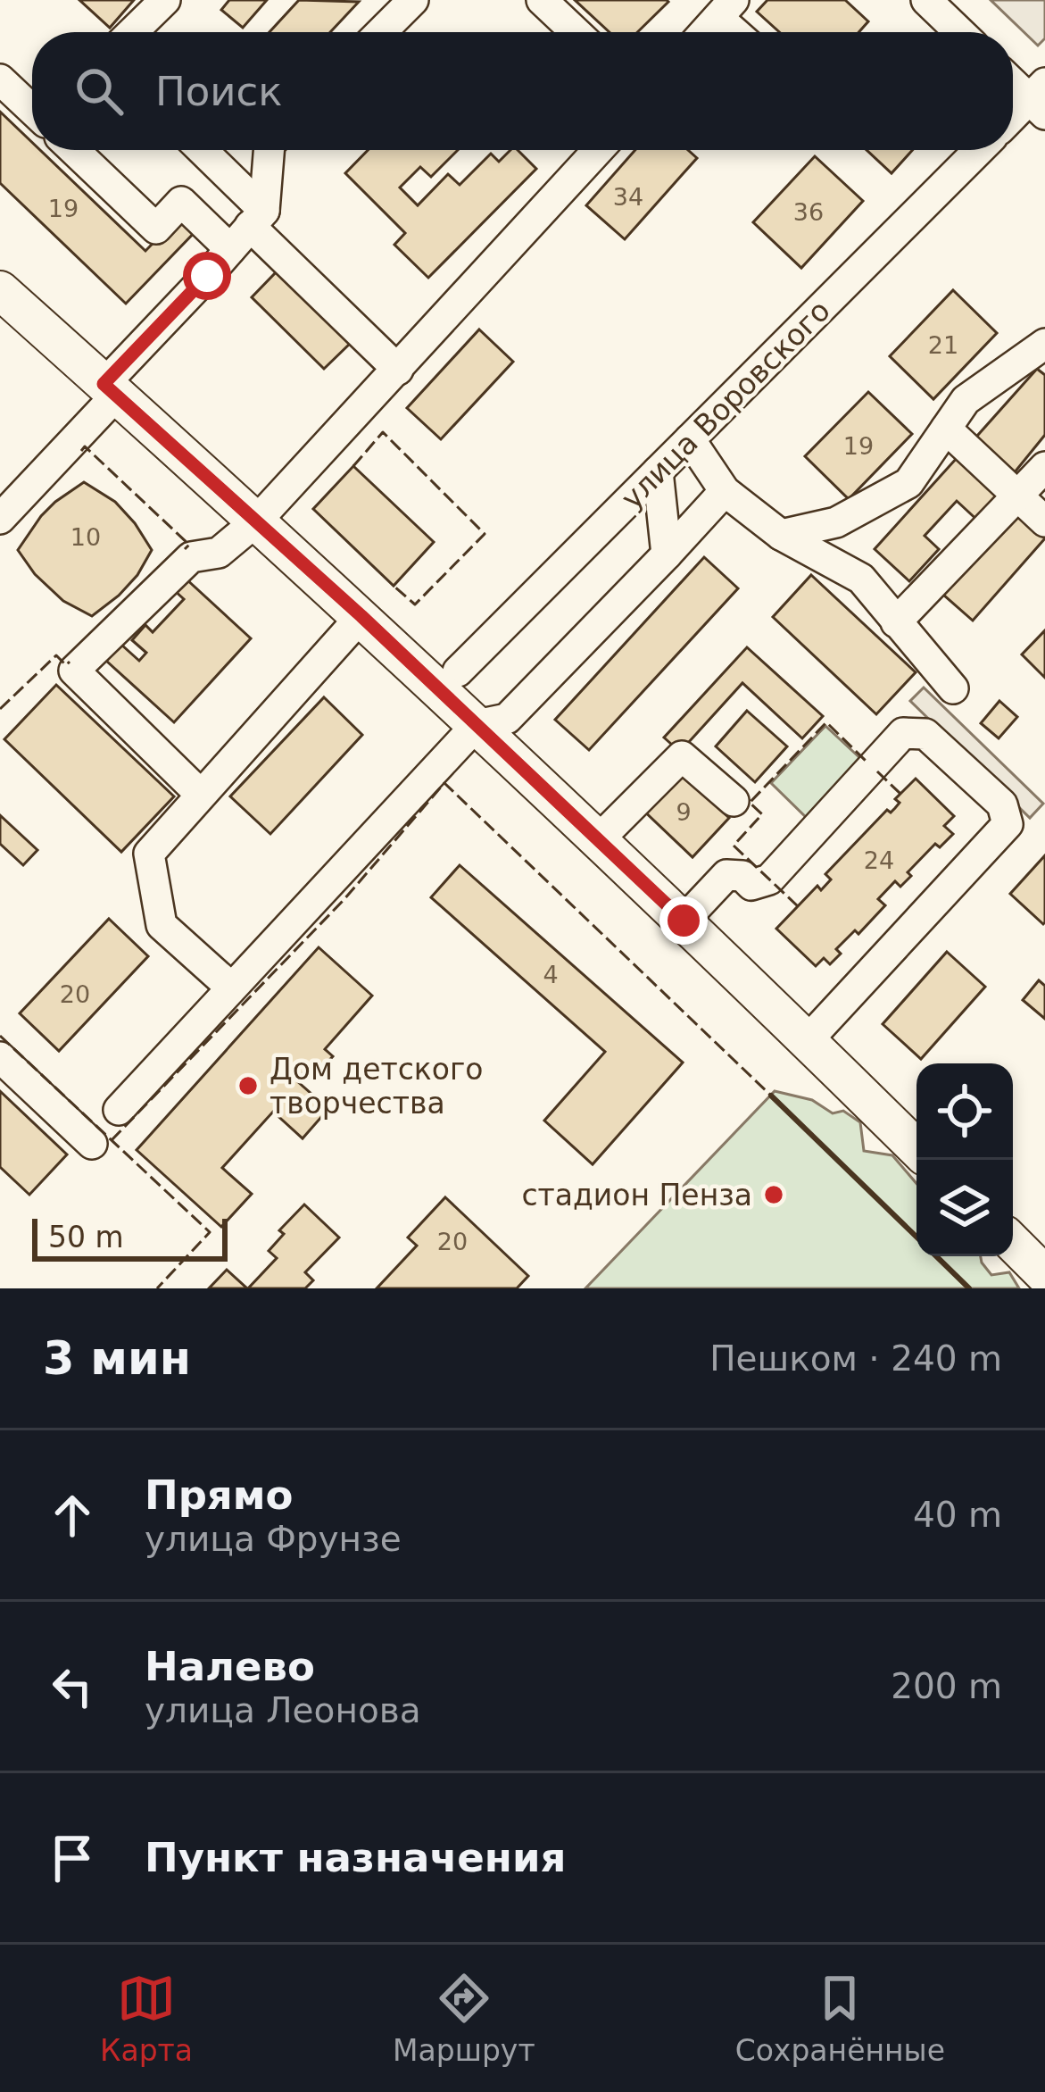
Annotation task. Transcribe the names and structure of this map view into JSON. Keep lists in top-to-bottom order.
{
  "streets": {
    "street": ["улица Воровского"]
  },
  "places": ["Дом детского творчества", "стадион Пенза"],
  "house_numbers": [
    "34",
    "19",
    "36",
    "21",
    "19",
    "10",
    "9",
    "24",
    "4",
    "20",
    "20"
  ],
  "scale_bar": "50 m",
  "page": {
    "search": "Поиск",
    "scale": "50 m",
    "heading": ["3 мин", "Пешком · 240 m"],
    "list": [
      ["Прямо", "улица Фрунзе", "40 m"],
      ["Налево", "улица Леонова", "200 m"],
      "Пункт назначения"
    ],
    "nav": ["Карта", "Маршрут", "Сохранённые"]
  }
}
